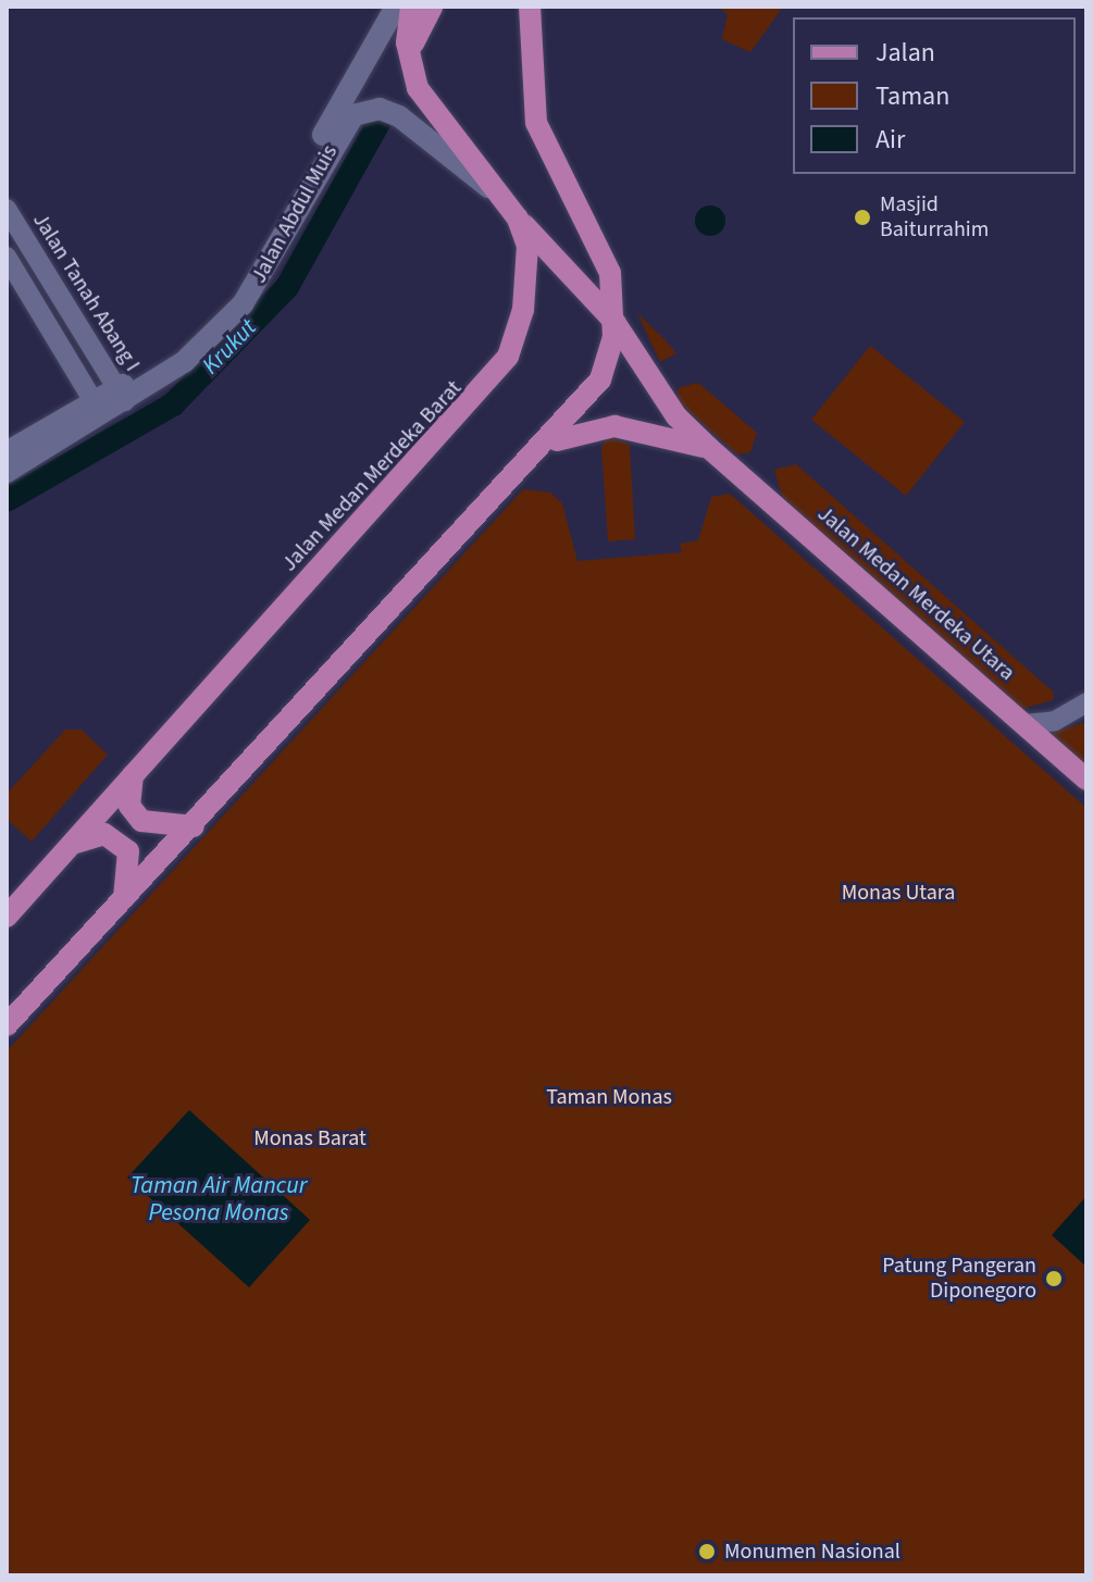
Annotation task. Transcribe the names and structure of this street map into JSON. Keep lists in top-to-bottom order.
{
  "streets": {
    "main road": ["Jalan Abdul Muis", "Jalan Medan Merdeka Barat", "Jalan Medan Merdeka Utara"],
    "street": ["Jalan Tanah Abang I"]
  },
  "crossings": [
    ["Jalan Abdul Muis", "Jalan Tanah Abang I"],
    ["Jalan Medan Merdeka Barat", "Jalan Medan Merdeka Utara"]
  ],
  "water": ["Krukut", "Taman Air Mancur Pesona Monas"],
  "parks": ["Monas Utara", "Taman Monas", "Monas Barat"],
  "places": ["Masjid Baiturrahim", "Patung Pangeran Diponegoro", "Monumen Nasional"],
  "legend": ["Jalan", "Taman", "Air"]
}
